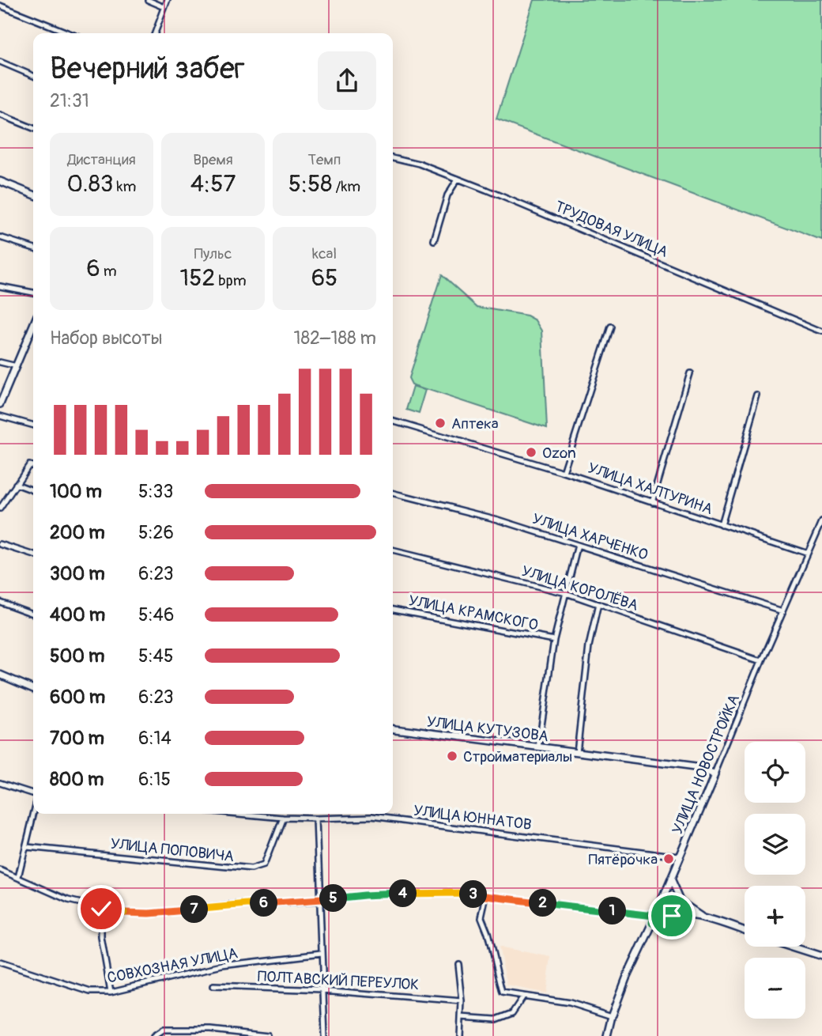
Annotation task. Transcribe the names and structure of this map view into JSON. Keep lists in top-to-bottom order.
{
  "streets": {
    "main road": ["УЛИЦА КУТУЗОВА", "УЛИЦА НОВОСТРОЙКА"],
    "street": [
      "ТРУДОВАЯ УЛИЦА",
      "УЛИЦА ХАЛТУРИНА",
      "УЛИЦА ХАРЧЕНКО",
      "УЛИЦА КОРОЛЁВА",
      "УЛИЦА КРАМСКОГО",
      "УЛИЦА ЮННАТОВ",
      "УЛИЦА ПОПОВИЧА",
      "СОВХОЗНАЯ УЛИЦА",
      "ПОЛТАВСКИЙ ПЕРЕУЛОК"
    ]
  },
  "crossings": [
    ["УЛИЦА ХАЛТУРИНА", "УЛИЦА НОВОСТРОЙКА"],
    ["УЛИЦА ХАРЧЕНКО", "УЛИЦА НОВОСТРОЙКА"],
    ["УЛИЦА КОРОЛЁВА", "УЛИЦА НОВОСТРОЙКА"],
    ["УЛИЦА КУТУЗОВА", "УЛИЦА НОВОСТРОЙКА"],
    ["УЛИЦА НОВОСТРОЙКА", "УЛИЦА ЮННАТОВ"],
    ["УЛИЦА ЮННАТОВ", "УЛИЦА ПОПОВИЧА"]
  ],
  "places": [
    "Аптека",
    "Ozon",
    "Стройматериалы",
    "Пятёрочка"
  ],
  "page": {
    "heading": ["Вечерний забег", "21:31"],
    "stats": [
      ["Дистанция", "0.83 km"],
      ["Время", "4:57"],
      ["Темп", "5:58 /km"],
      ["6 m"],
      ["Пульс", "152 bpm"],
      ["kcal", "65"]
    ],
    "chart": ["Набор высоты", "182–188 m"],
    "list": [
      {
        "name": "100 m",
        "note": "5:33"
      },
      {
        "name": "200 m",
        "note": "5:26"
      },
      {
        "name": "300 m",
        "note": "6:23"
      },
      {
        "name": "400 m",
        "note": "5:46"
      },
      {
        "name": "500 m",
        "note": "5:45"
      },
      {
        "name": "600 m",
        "note": "6:23"
      },
      {
        "name": "700 m",
        "note": "6:14"
      },
      {
        "name": "800 m",
        "note": "6:15"
      }
    ],
    "map_buttons": ["+", "−"],
    "pins": [
      "4",
      "3",
      "5",
      "2",
      "6",
      "7",
      "1"
    ]
  }
}
